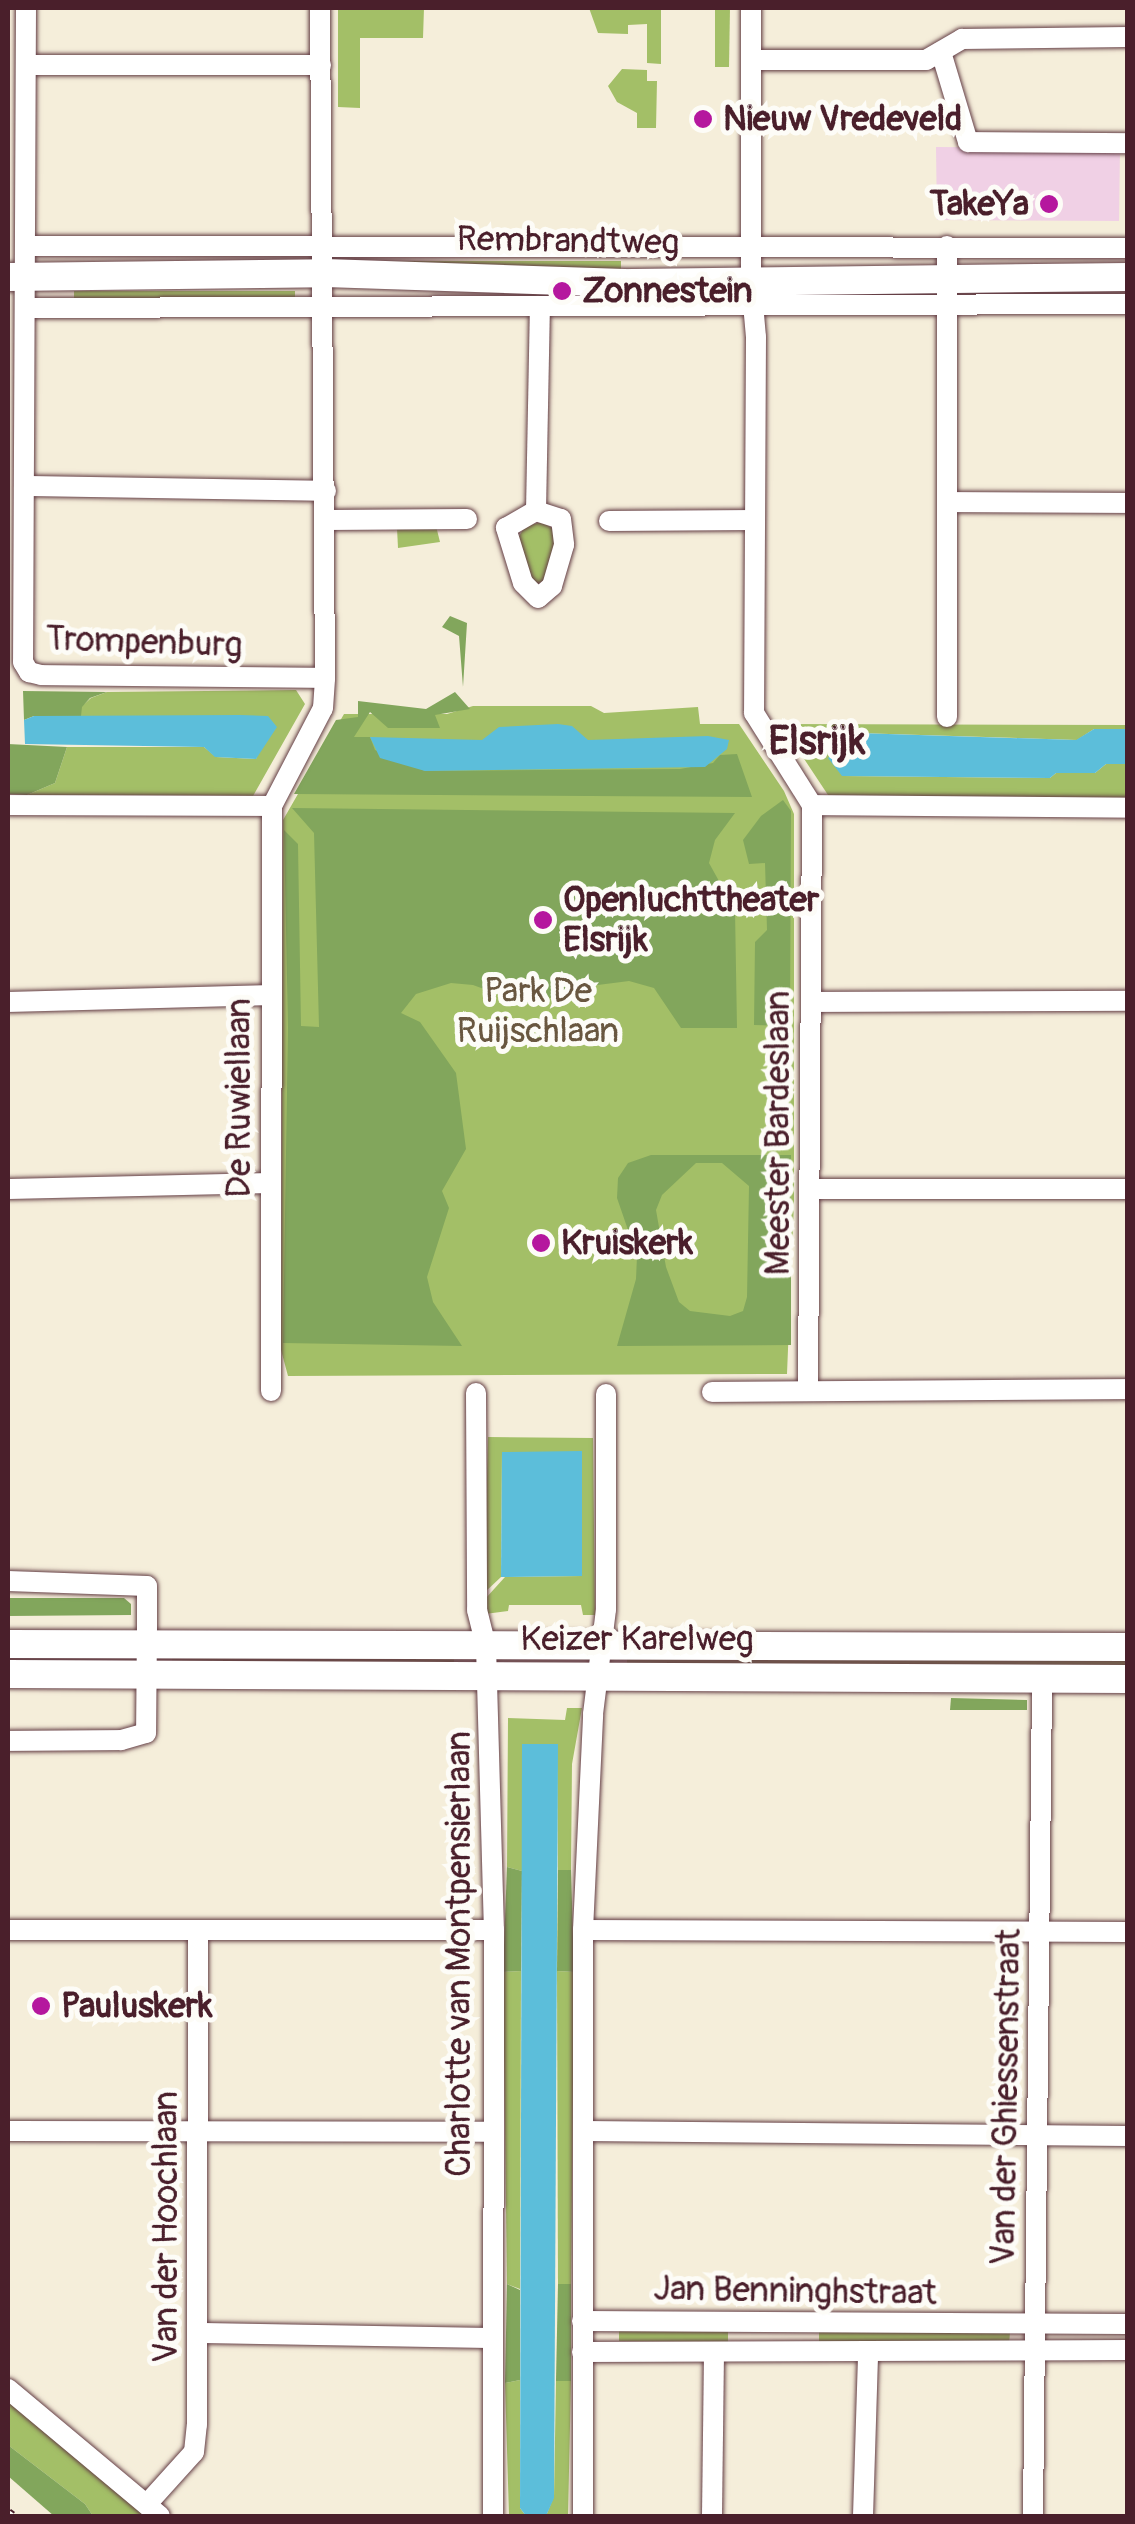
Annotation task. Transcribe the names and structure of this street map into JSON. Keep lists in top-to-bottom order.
{
  "streets": {
    "main road": ["Rembrandtweg", "Keizer Karelweg"],
    "street": [
      "Trompenburg",
      "De Ruwiellaan",
      "Meester Bardeslaan",
      "Charlotte van Montpensierlaan",
      "Van der Ghiessenstraat",
      "Van der Hoochlaan",
      "Jan Benninghstraat"
    ]
  },
  "crossings": [
    ["Rembrandtweg", "Trompenburg"],
    ["Keizer Karelweg", "Charlotte van Montpensierlaan"],
    ["Keizer Karelweg", "Van der Ghiessenstraat"],
    ["Van der Ghiessenstraat", "Jan Benninghstraat"]
  ],
  "districts": ["Elsrijk"],
  "parks": ["Park De Ruijschlaan"],
  "places": [
    "Nieuw Vredeveld",
    "TakeYa",
    "Zonnestein",
    "Openluchttheater Elsrijk",
    "Kruiskerk",
    "Pauluskerk"
  ]
}
